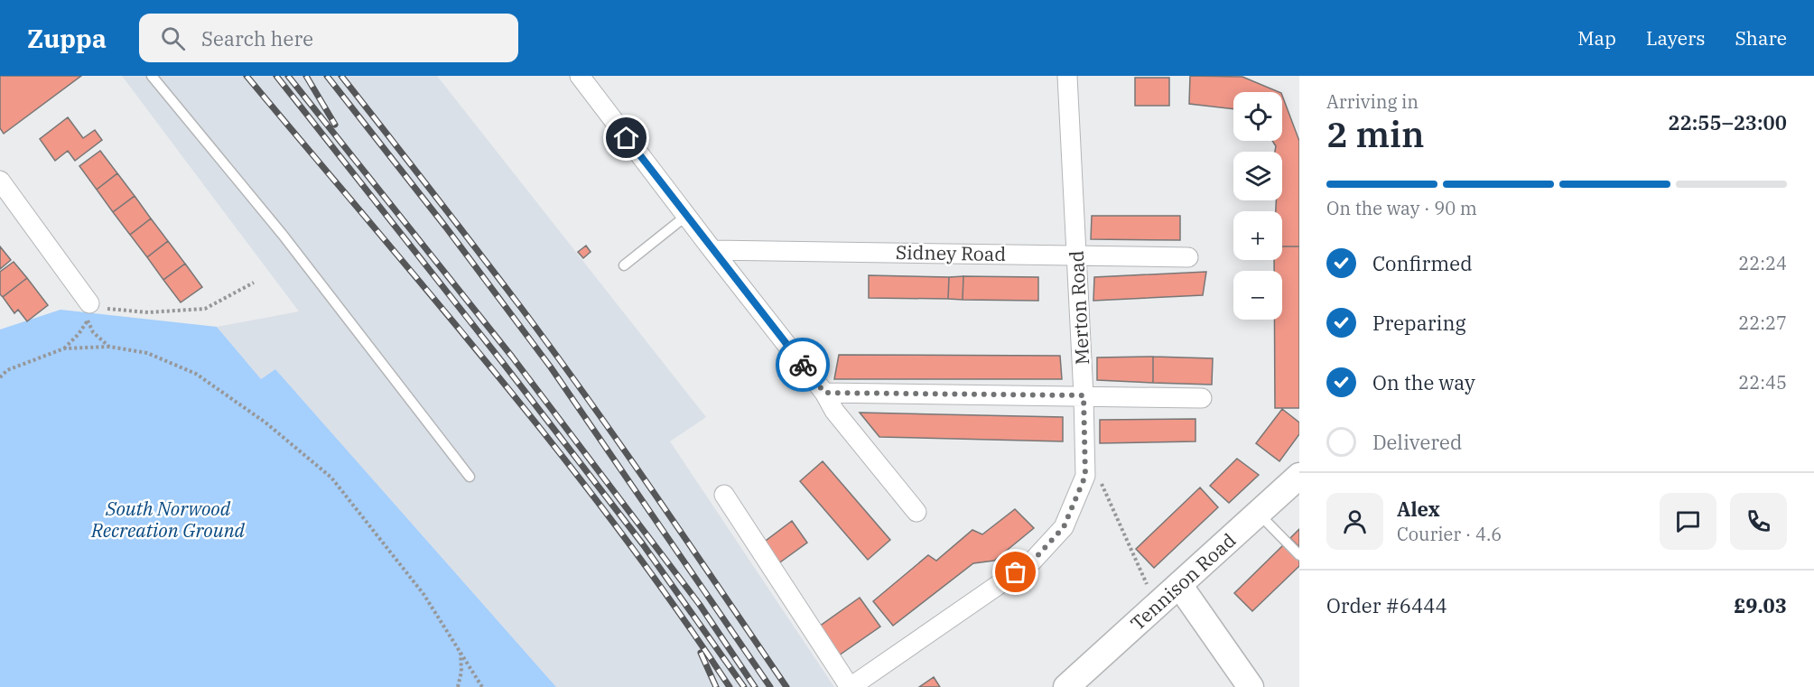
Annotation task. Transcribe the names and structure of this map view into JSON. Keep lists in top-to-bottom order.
{
  "streets": {
    "street": ["Sidney Road", "Merton Road", "Tennison Road"]
  },
  "crossings": [
    ["Sidney Road", "Merton Road"]
  ],
  "parks": ["South Norwood Recreation Ground"],
  "page": {
    "header": "Zuppa",
    "search": "Search here",
    "nav": ["Map", "Layers", "Share"],
    "heading": ["2 min", "Arriving in", "22:55–23:00"],
    "panel": [
      "Alex",
      "Courier · 4.6",
      "Order #6444",
      "£9.03"
    ],
    "map_buttons": ["+", "−"],
    "bar": "On the way · 90 m",
    "list": [
      ["Confirmed", "22:24"],
      ["Preparing", "22:27"],
      ["On the way", "22:45"],
      "Delivered"
    ]
  }
}
